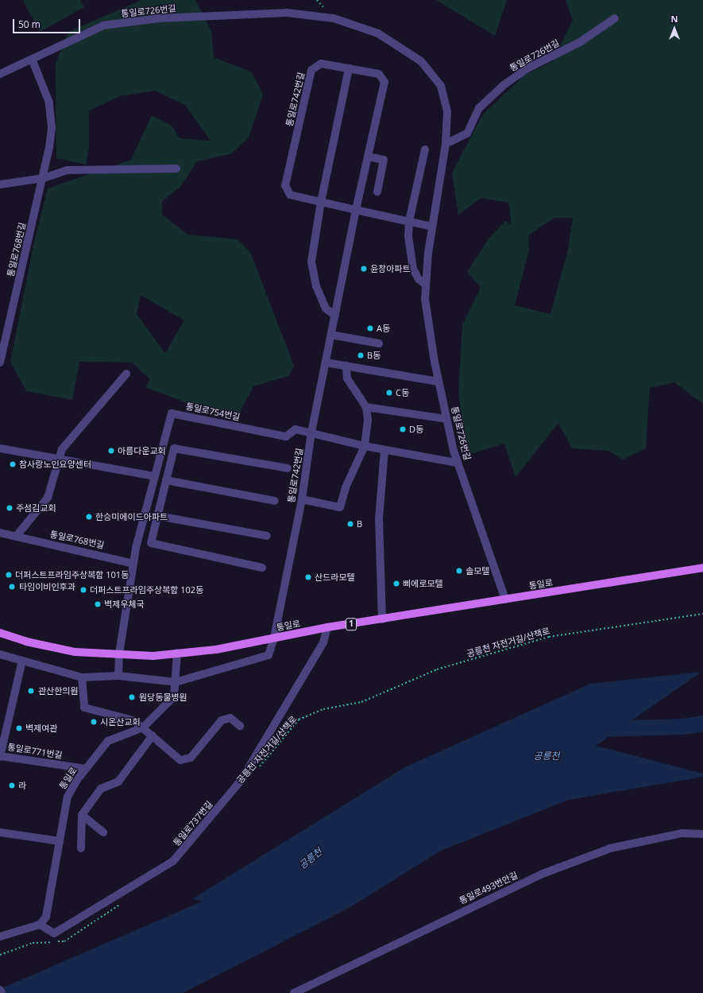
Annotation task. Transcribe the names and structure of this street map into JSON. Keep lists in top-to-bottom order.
{
  "streets": {
    "main road": ["통일로", "1"],
    "street": [
      "통일로726번길",
      "통일로742번길",
      "통일로768번길",
      "통일로754번길",
      "통일로771번길",
      "통일로737번길",
      "통일로493번안길"
    ],
    "path": ["공릉천 자전거길/산책로"]
  },
  "crossings": [
    ["통일로726번길", "통일로768번길"],
    ["통일로726번길", "통일로"],
    ["통일로742번길", "통일로754번길"],
    ["통일로742번길", "통일로"],
    ["통일로768번길", "통일로754번길"],
    ["통일로754번길", "통일로"],
    ["통일로", "통일로771번길"],
    ["통일로", "통일로737번길"]
  ],
  "water": ["공릉천"],
  "places": [
    "윤창아파트",
    "A동",
    "B동",
    "C동",
    "D동",
    "아름다운교회",
    "참사랑노인요양센터",
    "주섬김교회",
    "한승미에이드아파트",
    "B",
    "솔모텔",
    "더퍼스트프라임주상복합 101동",
    "산드라모텔",
    "삐에로모텔",
    "타임이비인후과",
    "더퍼스트프라임주상복합 102동",
    "벽제우체국",
    "관산한의원",
    "원당동물병원",
    "시온산교회",
    "벽제여관",
    "라"
  ],
  "scale_bar": "50 m",
  "north": "top"
}
